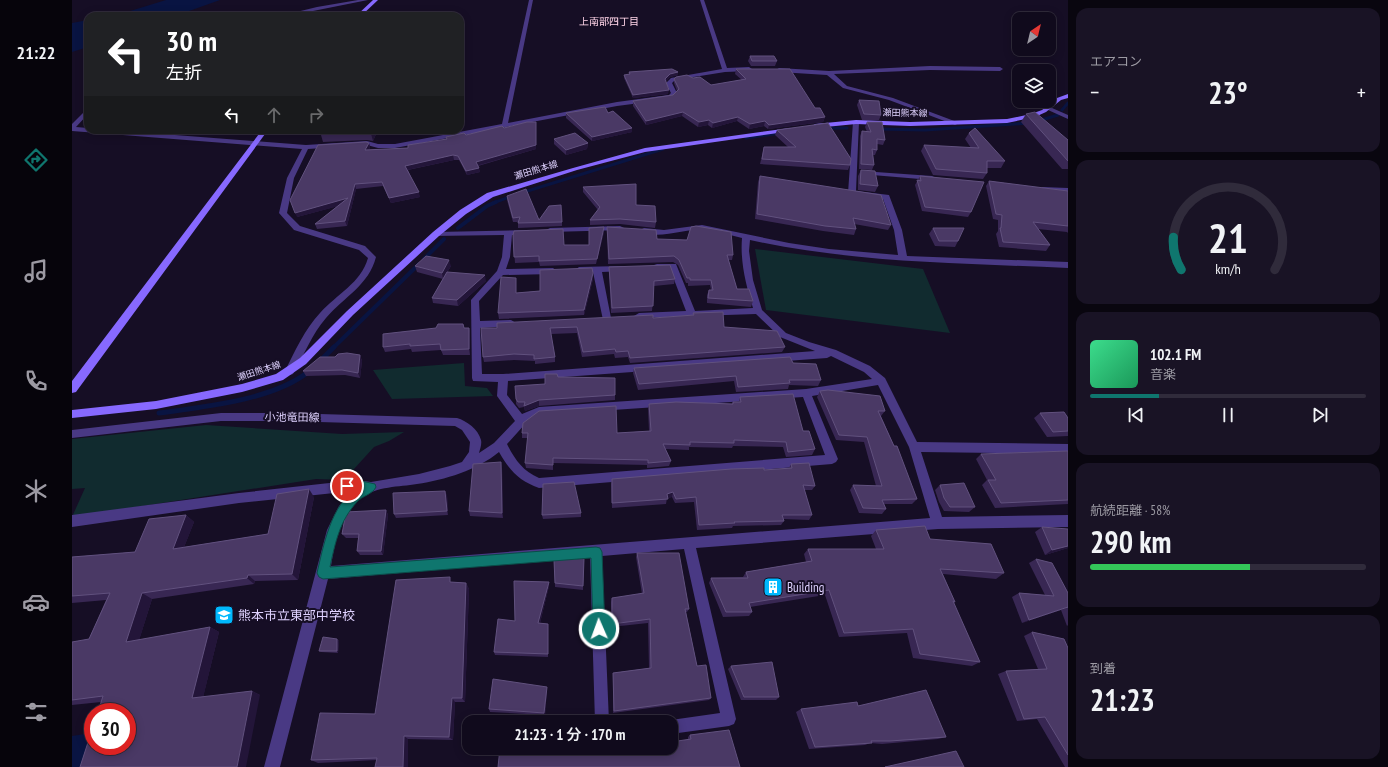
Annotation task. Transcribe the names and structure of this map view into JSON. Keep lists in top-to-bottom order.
{
  "streets": {
    "main road": ["瀬田熊本線"],
    "street": ["小池竜田線"]
  },
  "districts": ["上南部四丁目"],
  "places": {
    "building": ["Building"],
    "school or university": ["熊本市立東部中学校"]
  },
  "north": "top right",
  "page": {
    "tabs": "21:22",
    "tile": [
      "エアコン",
      ["航続距離 · 58%", "290 km"],
      ["到着", "21:23"]
    ],
    "turn": ["30 m", "左折"],
    "heat": ["−", "23°", "+"],
    "song": ["102.1 FM", "音楽"],
    "limit": "30",
    "trip": "21:23 · 1 分 · 170 m",
    "gauge": ["21", "km/h"]
  }
}
